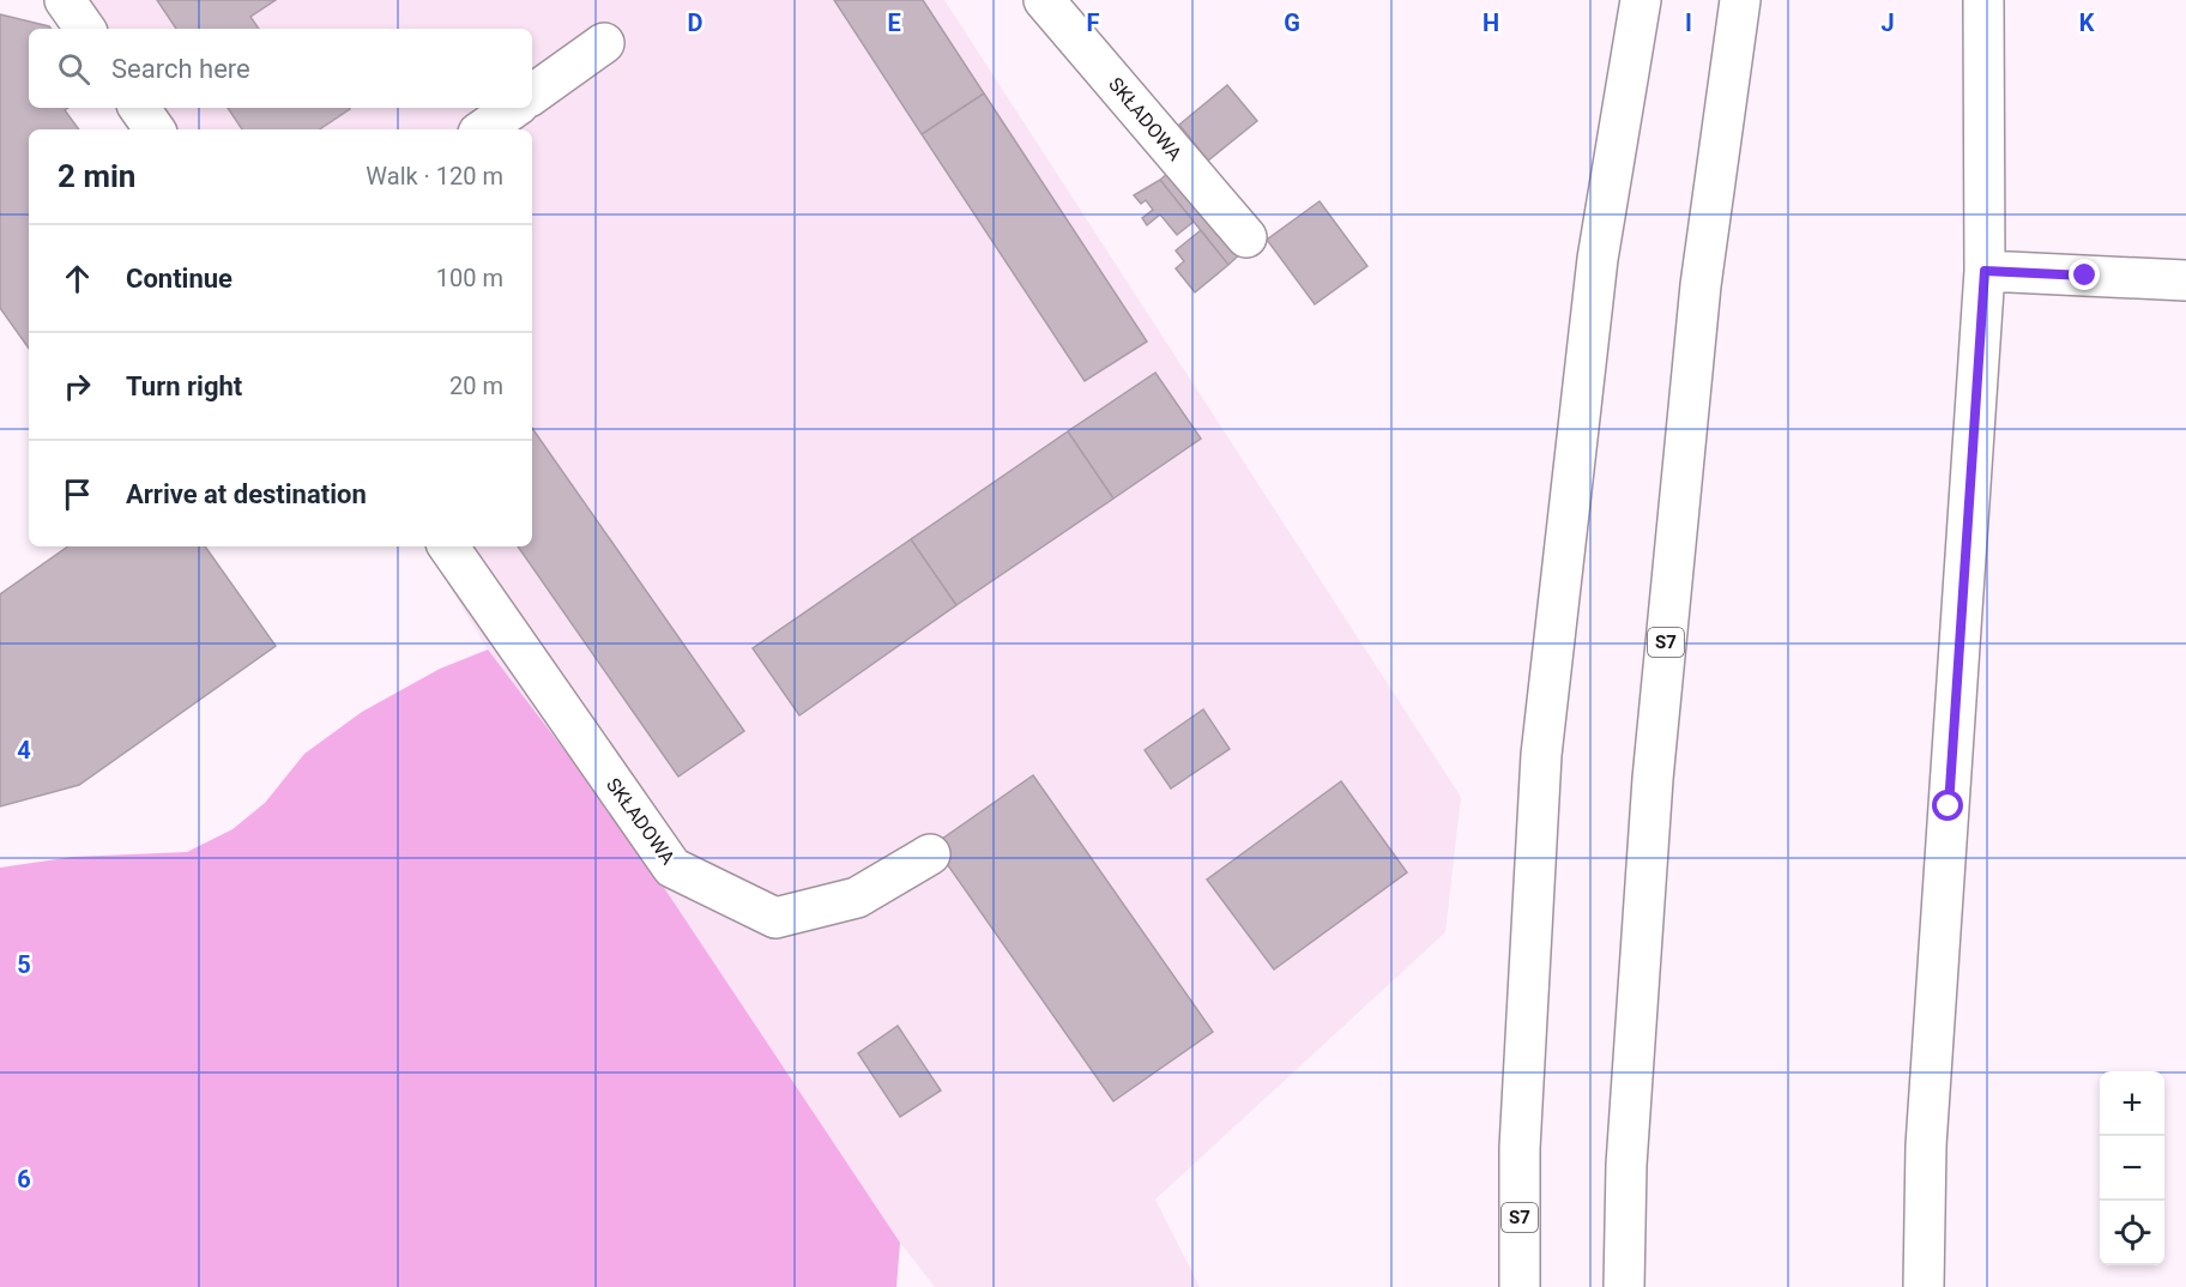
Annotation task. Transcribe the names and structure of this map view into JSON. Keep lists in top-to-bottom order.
{
  "streets": {
    "main road": ["SKŁADOWA", "S7"]
  },
  "page": {
    "search": "Search here",
    "heading": ["2 min", "Walk · 120 m"],
    "list": [
      ["Continue", "100 m"],
      ["Turn right", "20 m"],
      "Arrive at destination"
    ],
    "map_buttons": ["+", "−"]
  },
  "grid": {
    "columns": [
      "D",
      "E",
      "F",
      "G",
      "H",
      "I",
      "J",
      "K"
    ],
    "rows": ["4", "5", "6"]
  }
}
